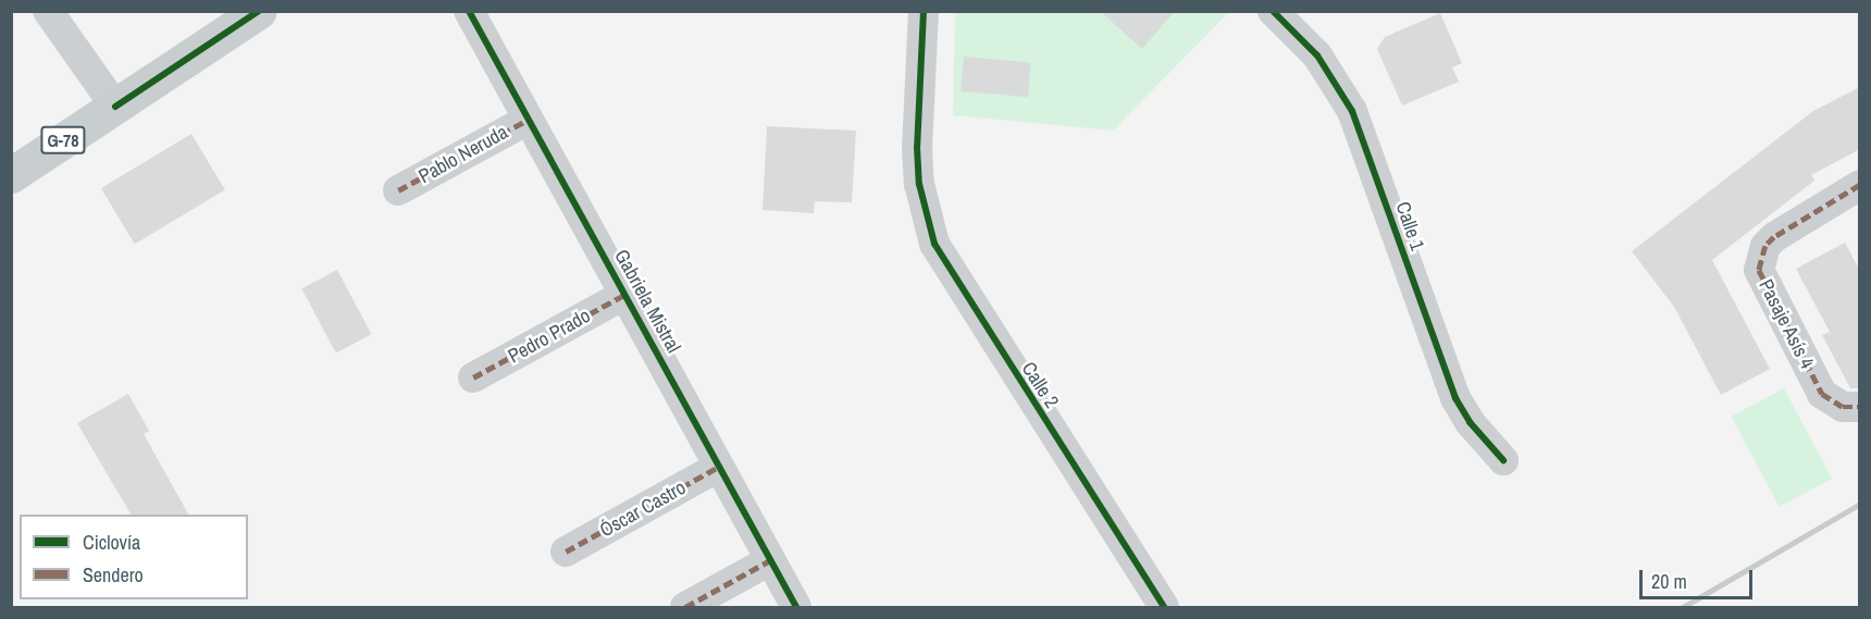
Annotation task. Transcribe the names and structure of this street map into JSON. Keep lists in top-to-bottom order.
{
  "streets": {
    "main road": ["G-78"],
    "street": [
      "Pablo Neruda",
      "Calle 1",
      "Gabriela Mistral",
      "Pasaje Asís 4",
      "Pedro Prado",
      "Calle 2",
      "Óscar Castro"
    ]
  },
  "crossings": [
    ["Pablo Neruda", "Gabriela Mistral"],
    ["Gabriela Mistral", "Pedro Prado"],
    ["Gabriela Mistral", "Óscar Castro"]
  ],
  "legend": ["Ciclovía", "Sendero"],
  "scale_bar": "20 m"
}
